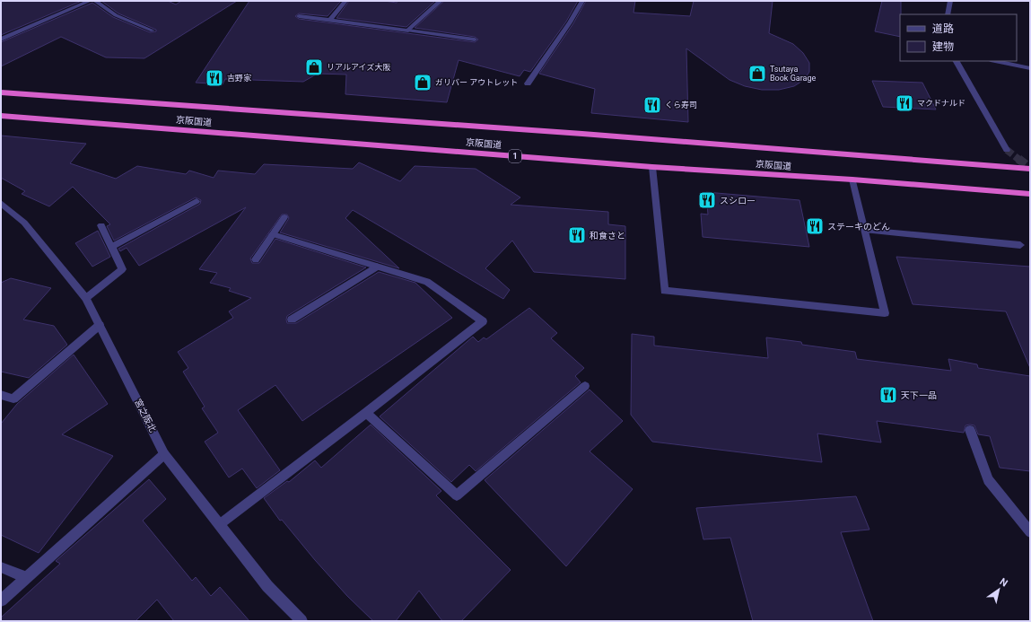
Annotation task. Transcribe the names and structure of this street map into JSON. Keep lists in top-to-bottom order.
{
  "streets": {
    "highway": ["京阪国道", "1"],
    "street": ["宮之阪北"]
  },
  "places": {
    "shop": ["リアルアイズ大阪", "Tsutaya Book Garage", "ガリバー アウトレット"],
    "restaurant": [
      "吉野家",
      "マクドナルド",
      "くら寿司",
      "スシロー",
      "ステーキのどん",
      "和食さと",
      "天下一品"
    ]
  },
  "legend": ["道路", "建物"],
  "north": "top right"
}
